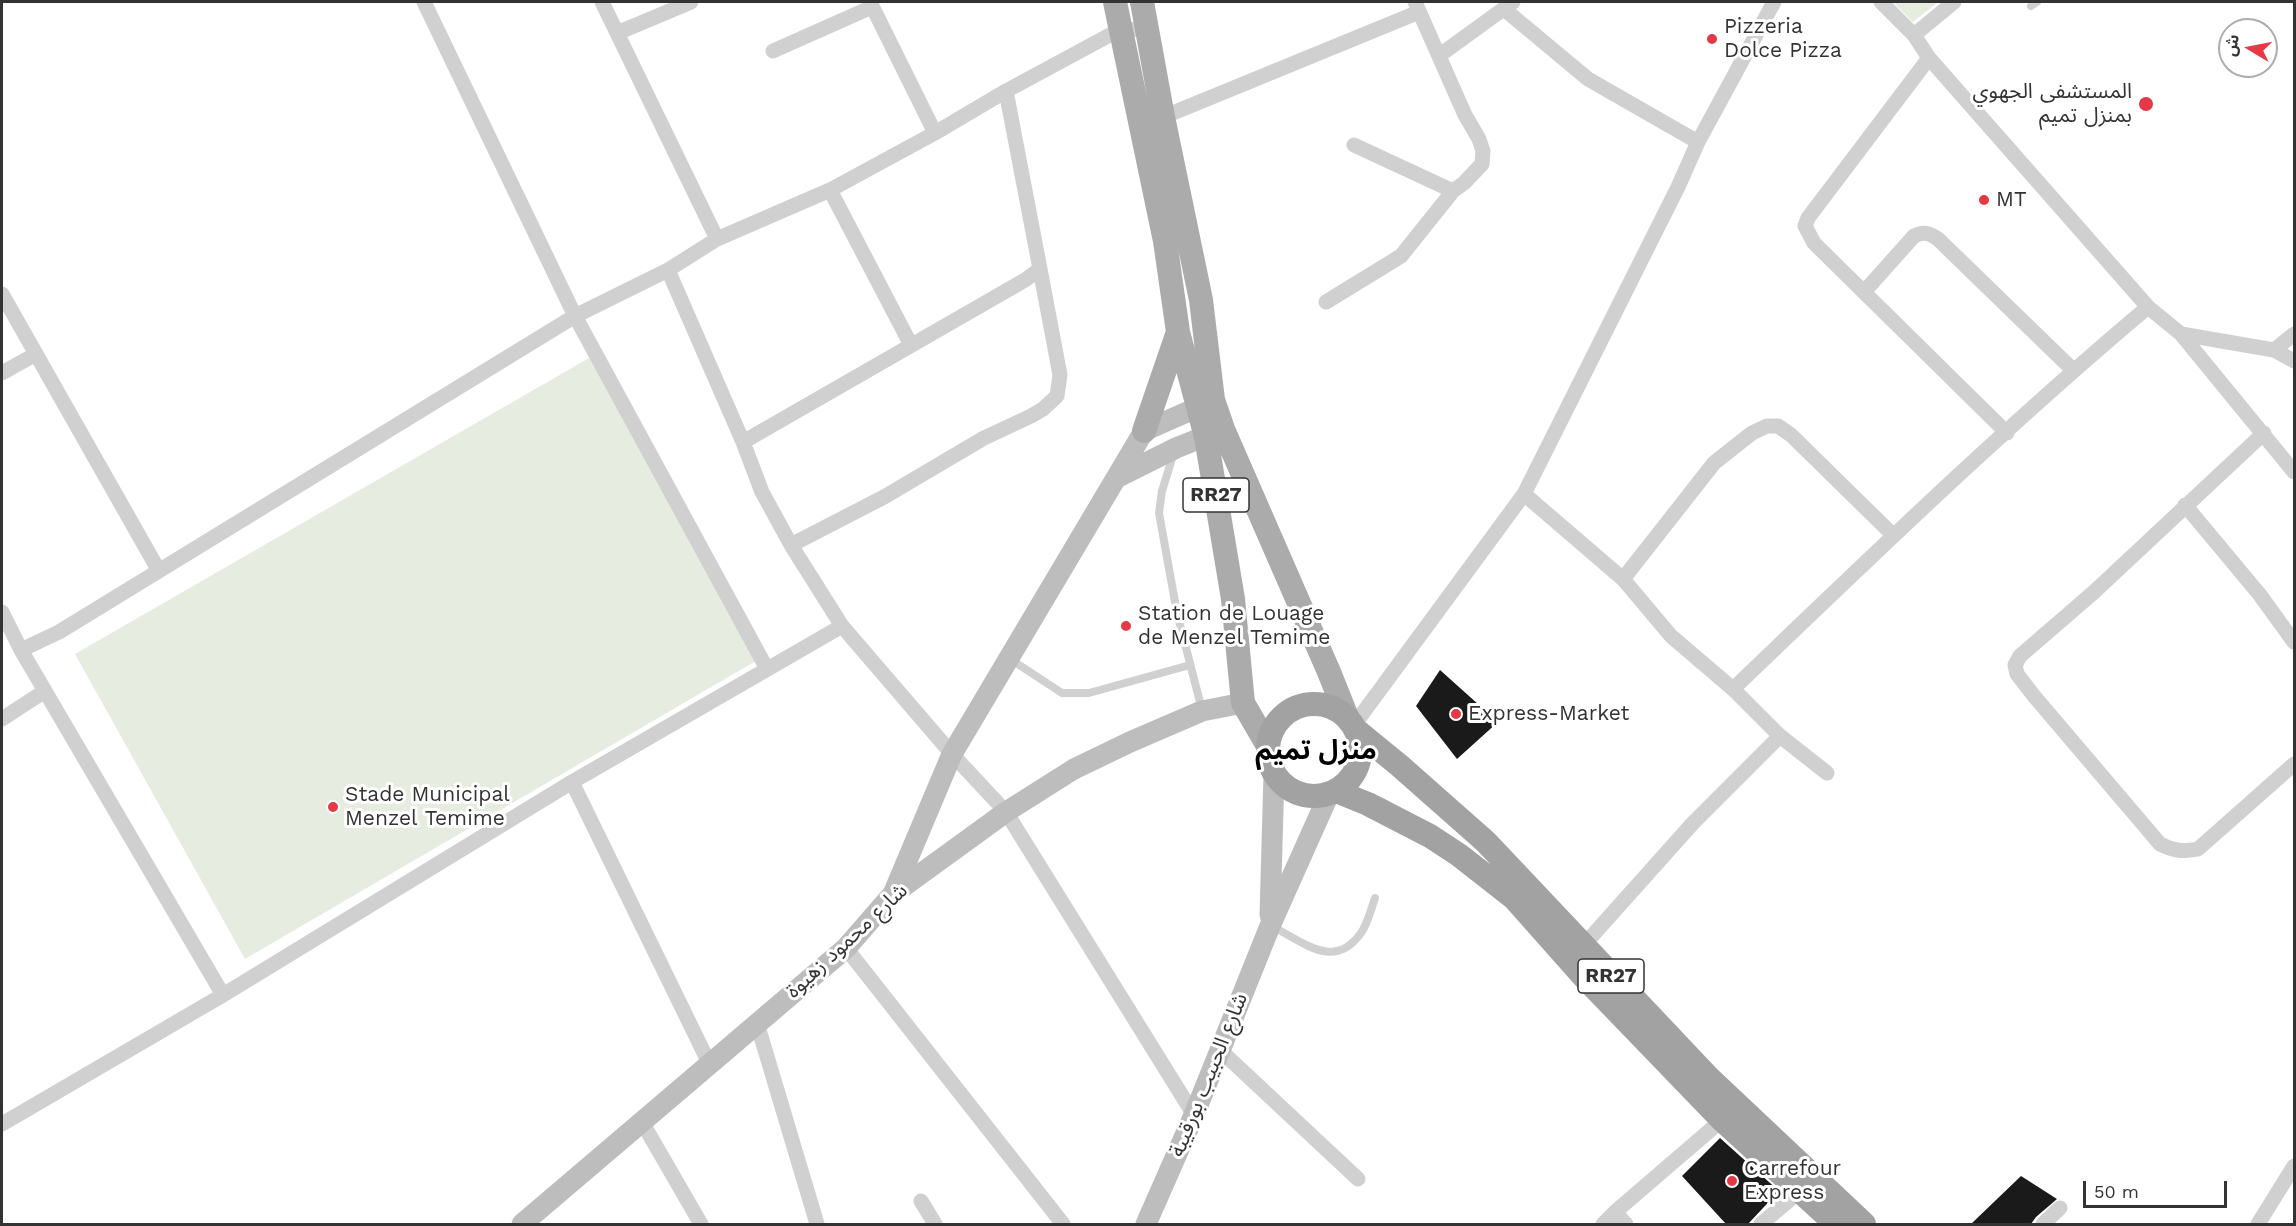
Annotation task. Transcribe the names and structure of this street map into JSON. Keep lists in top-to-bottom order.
{
  "streets": {
    "highway": ["RR27"],
    "main road": ["شارع محمود زهيوة", "شارع الحبيب بورقيبة"]
  },
  "crossings": [
    ["RR27", "شارع محمود زهيوة"],
    ["RR27", "شارع الحبيب بورقيبة"]
  ],
  "districts": ["منزل تميم"],
  "places": [
    "Pizzeria Dolce Pizza",
    "المستشفى الجهوي بمنزل تميم",
    "MT",
    "Station de Louage de Menzel Temime",
    "Express-Market",
    "Stade Municipal Menzel Temime",
    "Carrefour Express"
  ],
  "scale_bar": "50 m",
  "north": "left"
}
